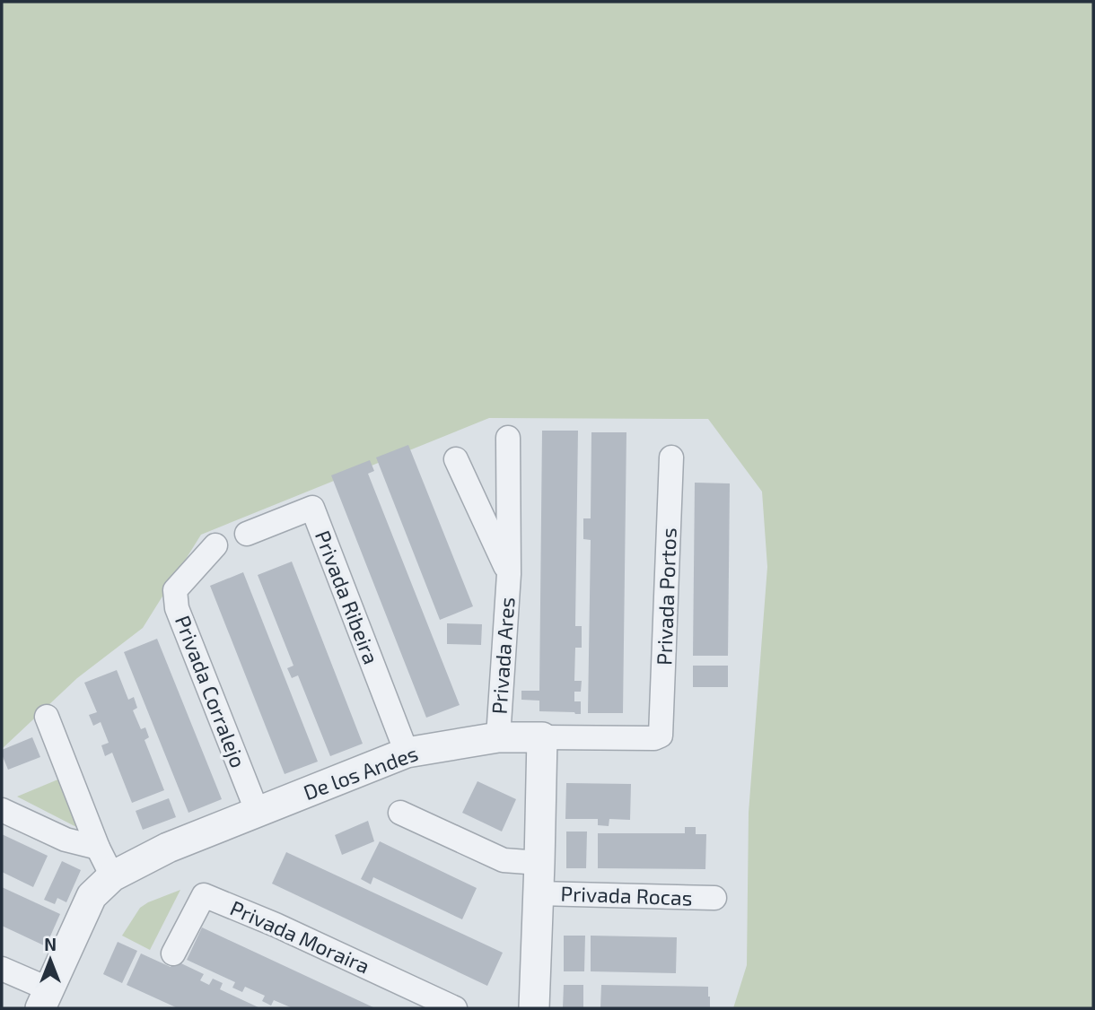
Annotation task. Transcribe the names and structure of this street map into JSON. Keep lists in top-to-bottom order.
{
  "streets": {
    "street": [
      "Privada Portos",
      "Privada Ribeira",
      "Privada Ares",
      "Privada Corralejo",
      "De los Andes",
      "Privada Rocas",
      "Privada Moraira"
    ]
  },
  "crossings": [
    ["Privada Portos", "De los Andes"],
    ["Privada Ribeira", "De los Andes"],
    ["Privada Ares", "De los Andes"],
    ["Privada Corralejo", "De los Andes"]
  ],
  "north": "top"
}
